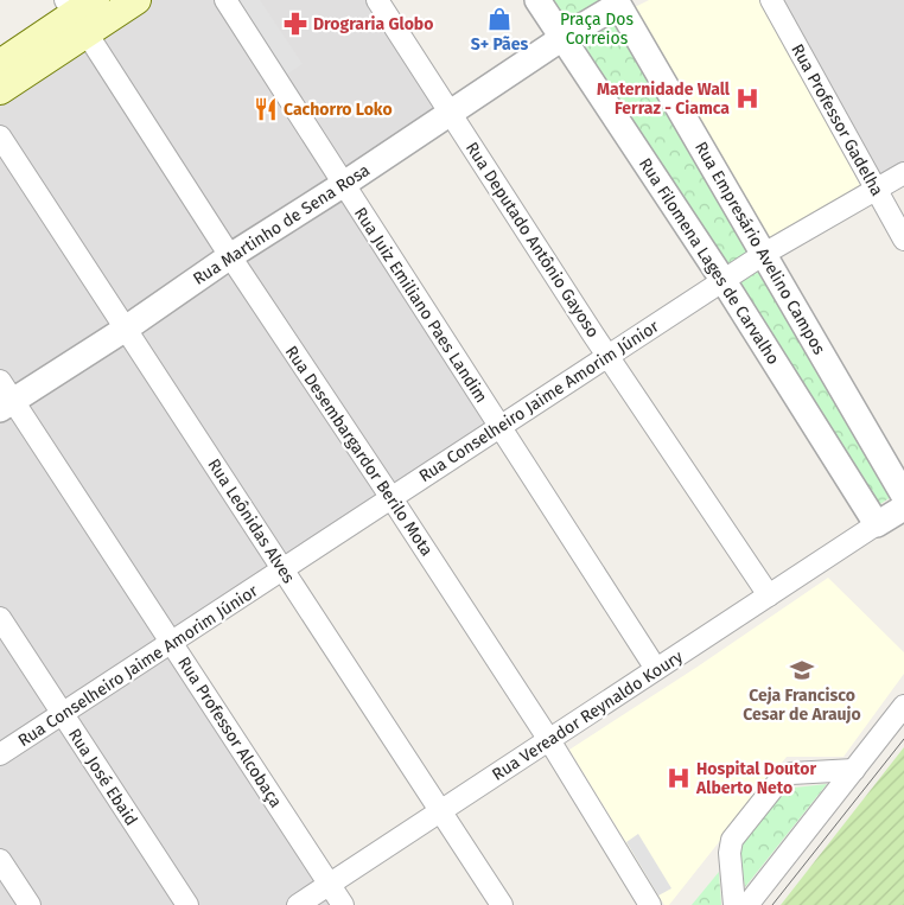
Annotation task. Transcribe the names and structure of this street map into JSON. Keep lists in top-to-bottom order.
{
  "streets": {
    "street": [
      "Rua Professor Gadelha",
      "Rua Martinho de Sena Rosa",
      "Rua Deputado Antônio Gayoso",
      "Rua Empresário Avelino Campos",
      "Rua Filomena Lages de Carvalho",
      "Rua Juiz Emiliano Paes Landim",
      "Rua Conselheiro Jaime Amorim Júnior",
      "Rua Desembargardor Berilo Mota",
      "Rua Leônidas Alves",
      "Rua Vereador Reynaldo Koury",
      "Rua Professor Alcobaça",
      "Rua José Ebaid"
    ]
  },
  "crossings": [
    ["Rua Professor Gadelha", "Rua Conselheiro Jaime Amorim Júnior"],
    ["Rua Martinho de Sena Rosa", "Rua Deputado Antônio Gayoso"],
    ["Rua Martinho de Sena Rosa", "Rua Empresário Avelino Campos"],
    ["Rua Martinho de Sena Rosa", "Rua Filomena Lages de Carvalho"],
    ["Rua Martinho de Sena Rosa", "Rua Juiz Emiliano Paes Landim"],
    ["Rua Martinho de Sena Rosa", "Rua Desembargardor Berilo Mota"],
    ["Rua Martinho de Sena Rosa", "Rua Leônidas Alves"],
    ["Rua Martinho de Sena Rosa", "Rua Professor Alcobaça"],
    ["Rua Deputado Antônio Gayoso", "Rua Conselheiro Jaime Amorim Júnior"],
    ["Rua Deputado Antônio Gayoso", "Rua Vereador Reynaldo Koury"],
    ["Rua Empresário Avelino Campos", "Rua Conselheiro Jaime Amorim Júnior"],
    ["Rua Filomena Lages de Carvalho", "Rua Conselheiro Jaime Amorim Júnior"],
    ["Rua Filomena Lages de Carvalho", "Rua Vereador Reynaldo Koury"],
    ["Rua Juiz Emiliano Paes Landim", "Rua Conselheiro Jaime Amorim Júnior"],
    ["Rua Juiz Emiliano Paes Landim", "Rua Vereador Reynaldo Koury"],
    ["Rua Conselheiro Jaime Amorim Júnior", "Rua Desembargardor Berilo Mota"],
    ["Rua Conselheiro Jaime Amorim Júnior", "Rua Leônidas Alves"],
    ["Rua Conselheiro Jaime Amorim Júnior", "Rua Professor Alcobaça"],
    ["Rua Conselheiro Jaime Amorim Júnior", "Rua José Ebaid"],
    ["Rua Desembargardor Berilo Mota", "Rua Vereador Reynaldo Koury"],
    ["Rua Leônidas Alves", "Rua Vereador Reynaldo Koury"],
    ["Rua Vereador Reynaldo Koury", "Rua Professor Alcobaça"]
  ],
  "parks": ["Praça Dos Correios"],
  "places": {
    "shop": ["S+ Pães"],
    "pharmacy": ["Drograria Globo"],
    "hospital": ["Maternidade Wall Ferraz - Ciamca", "Hospital Doutor Alberto Neto"],
    "restaurant": ["Cachorro Loko"],
    "school or university": ["Ceja Francisco Cesar de Araujo"]
  }
}
